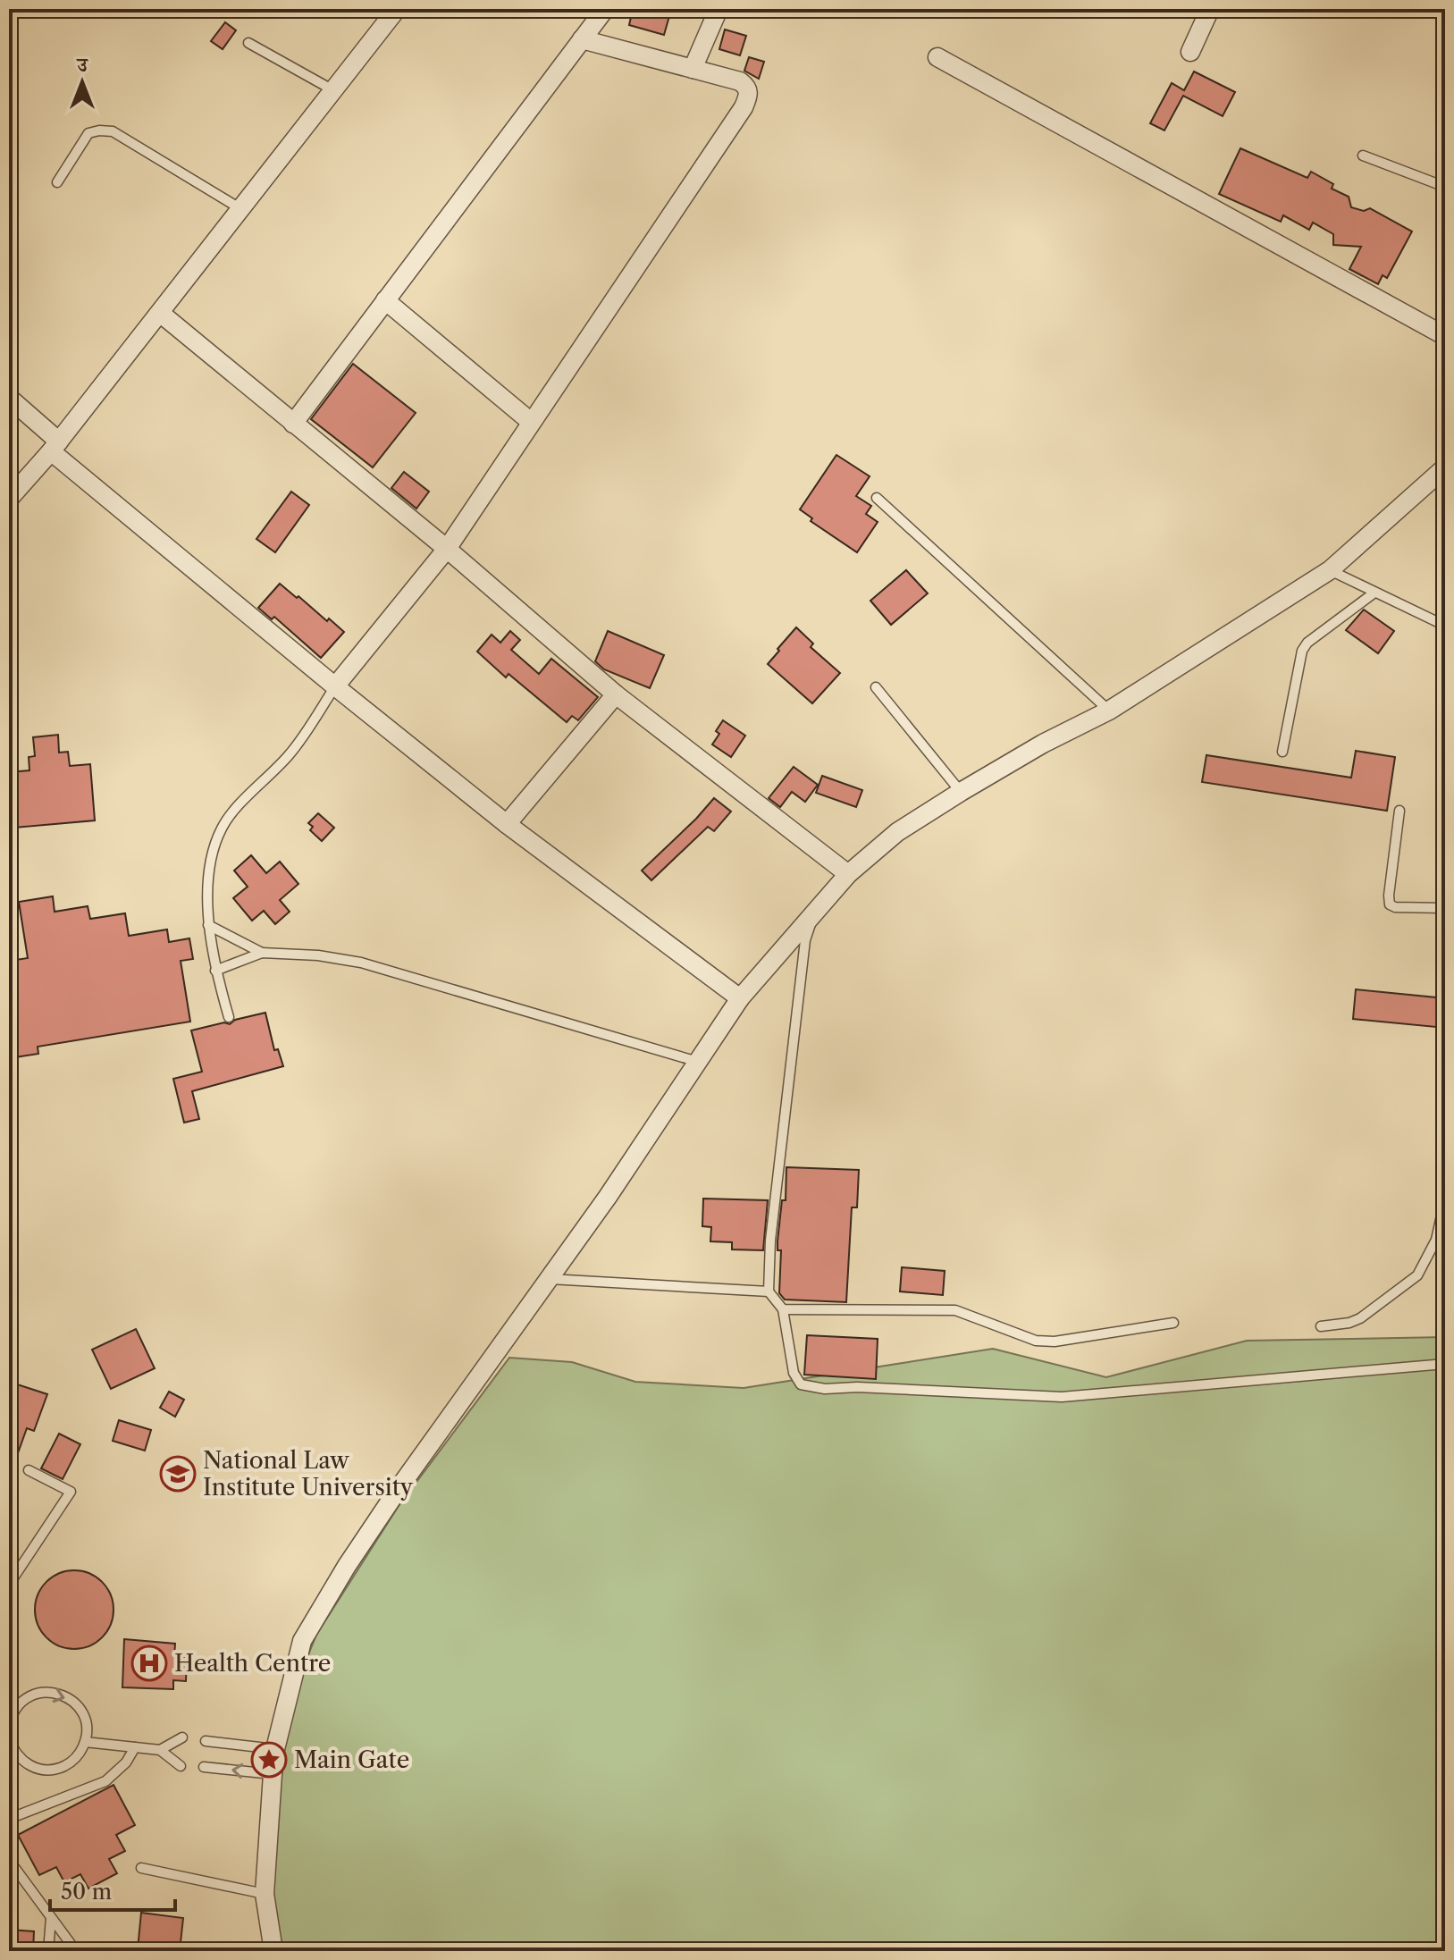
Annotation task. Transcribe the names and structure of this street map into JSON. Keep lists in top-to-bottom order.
{
  "places": {
    "school or university": ["National Law Institute University"],
    "hospital": ["Health Centre"],
    "place": ["Main Gate"]
  },
  "scale_bar": "50 m",
  "north": "top"
}
